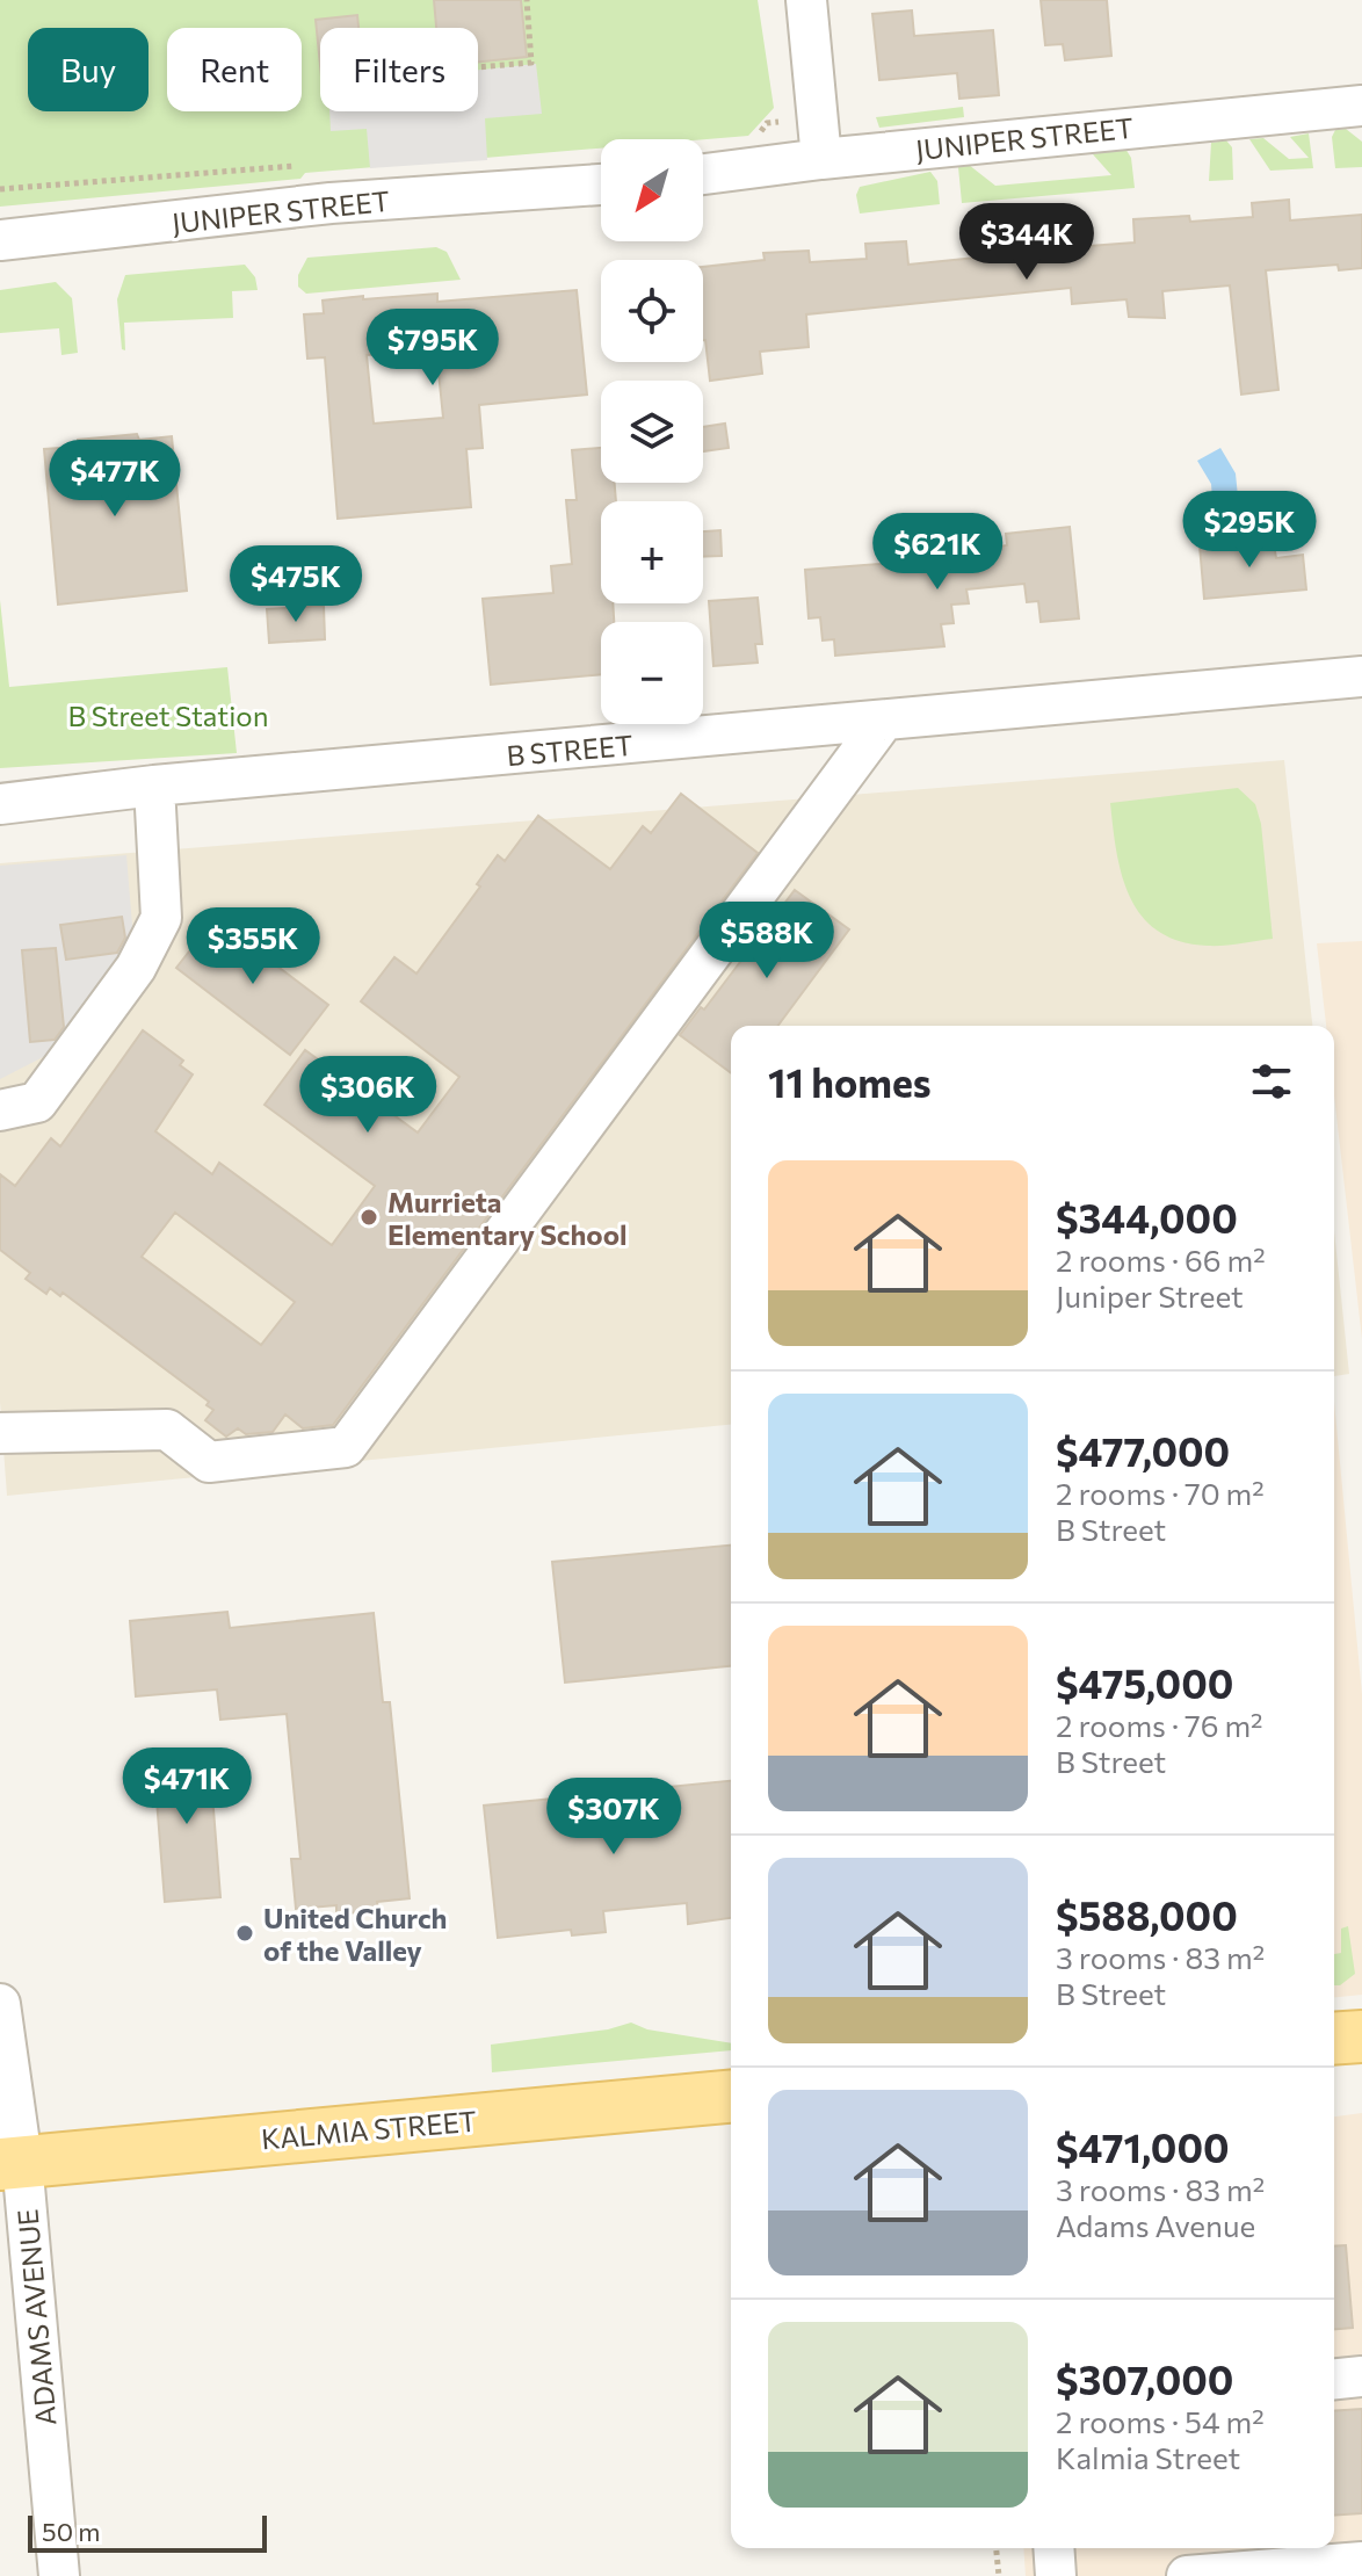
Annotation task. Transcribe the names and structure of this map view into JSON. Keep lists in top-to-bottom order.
{
  "streets": {
    "main road": ["KALMIA STREET"],
    "street": ["JUNIPER STREET", "B STREET", "ADAMS AVENUE"]
  },
  "crossings": [
    ["KALMIA STREET", "ADAMS AVENUE"]
  ],
  "parks": ["B Street Station"],
  "places": ["Murrieta Elementary School", "United Church of the Valley"],
  "scale_bar": "50 m",
  "north": "bottom left",
  "page": {
    "chip": ["Buy", "Rent", "Filters"],
    "map_buttons": ["+", "−"],
    "price": [
      "$344K",
      "$795K",
      "$477K",
      "$295K",
      "$621K",
      "$475K",
      "$588K",
      "$355K",
      "$306K",
      "$471K",
      "$307K"
    ],
    "heading": "11 homes",
    "list": [
      {
        "name": "$344,000",
        "note": "2 rooms · 66 m² · Juniper Street"
      },
      {
        "name": "$477,000",
        "note": "2 rooms · 70 m² · B Street"
      },
      {
        "name": "$475,000",
        "note": "2 rooms · 76 m² · B Street"
      },
      {
        "name": "$588,000",
        "note": "3 rooms · 83 m² · B Street"
      },
      {
        "name": "$471,000",
        "note": "3 rooms · 83 m² · Adams Avenue"
      },
      {
        "name": "$307,000",
        "note": "2 rooms · 54 m² · Kalmia Street"
      }
    ],
    "scale": "50 m"
  }
}
